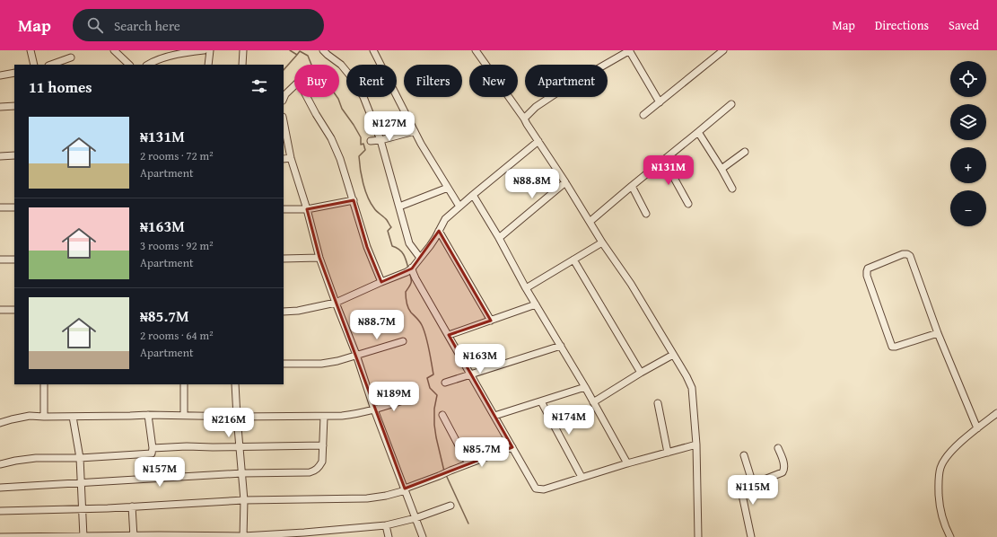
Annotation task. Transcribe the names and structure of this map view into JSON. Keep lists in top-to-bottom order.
{
  "page": {
    "header": "Map",
    "search": "Search here",
    "nav": ["Map", "Directions", "Saved"],
    "map_buttons": ["+", "−"],
    "chip": [
      "Buy",
      "Rent",
      "Filters",
      "New",
      "Apartment"
    ],
    "heading": "11 homes",
    "list": [
      {
        "name": "₦131M",
        "note": "2 rooms · 72 m² · Apartment"
      },
      {
        "name": "₦163M",
        "note": "3 rooms · 92 m² · Apartment"
      },
      {
        "name": "₦85.7M",
        "note": "2 rooms · 64 m² · Apartment"
      }
    ],
    "price": [
      "₦127M",
      "₦131M",
      "₦88.8M",
      "₦88.7M",
      "₦163M",
      "₦189M",
      "₦174M",
      "₦216M",
      "₦85.7M",
      "₦157M",
      "₦115M"
    ]
  }
}
